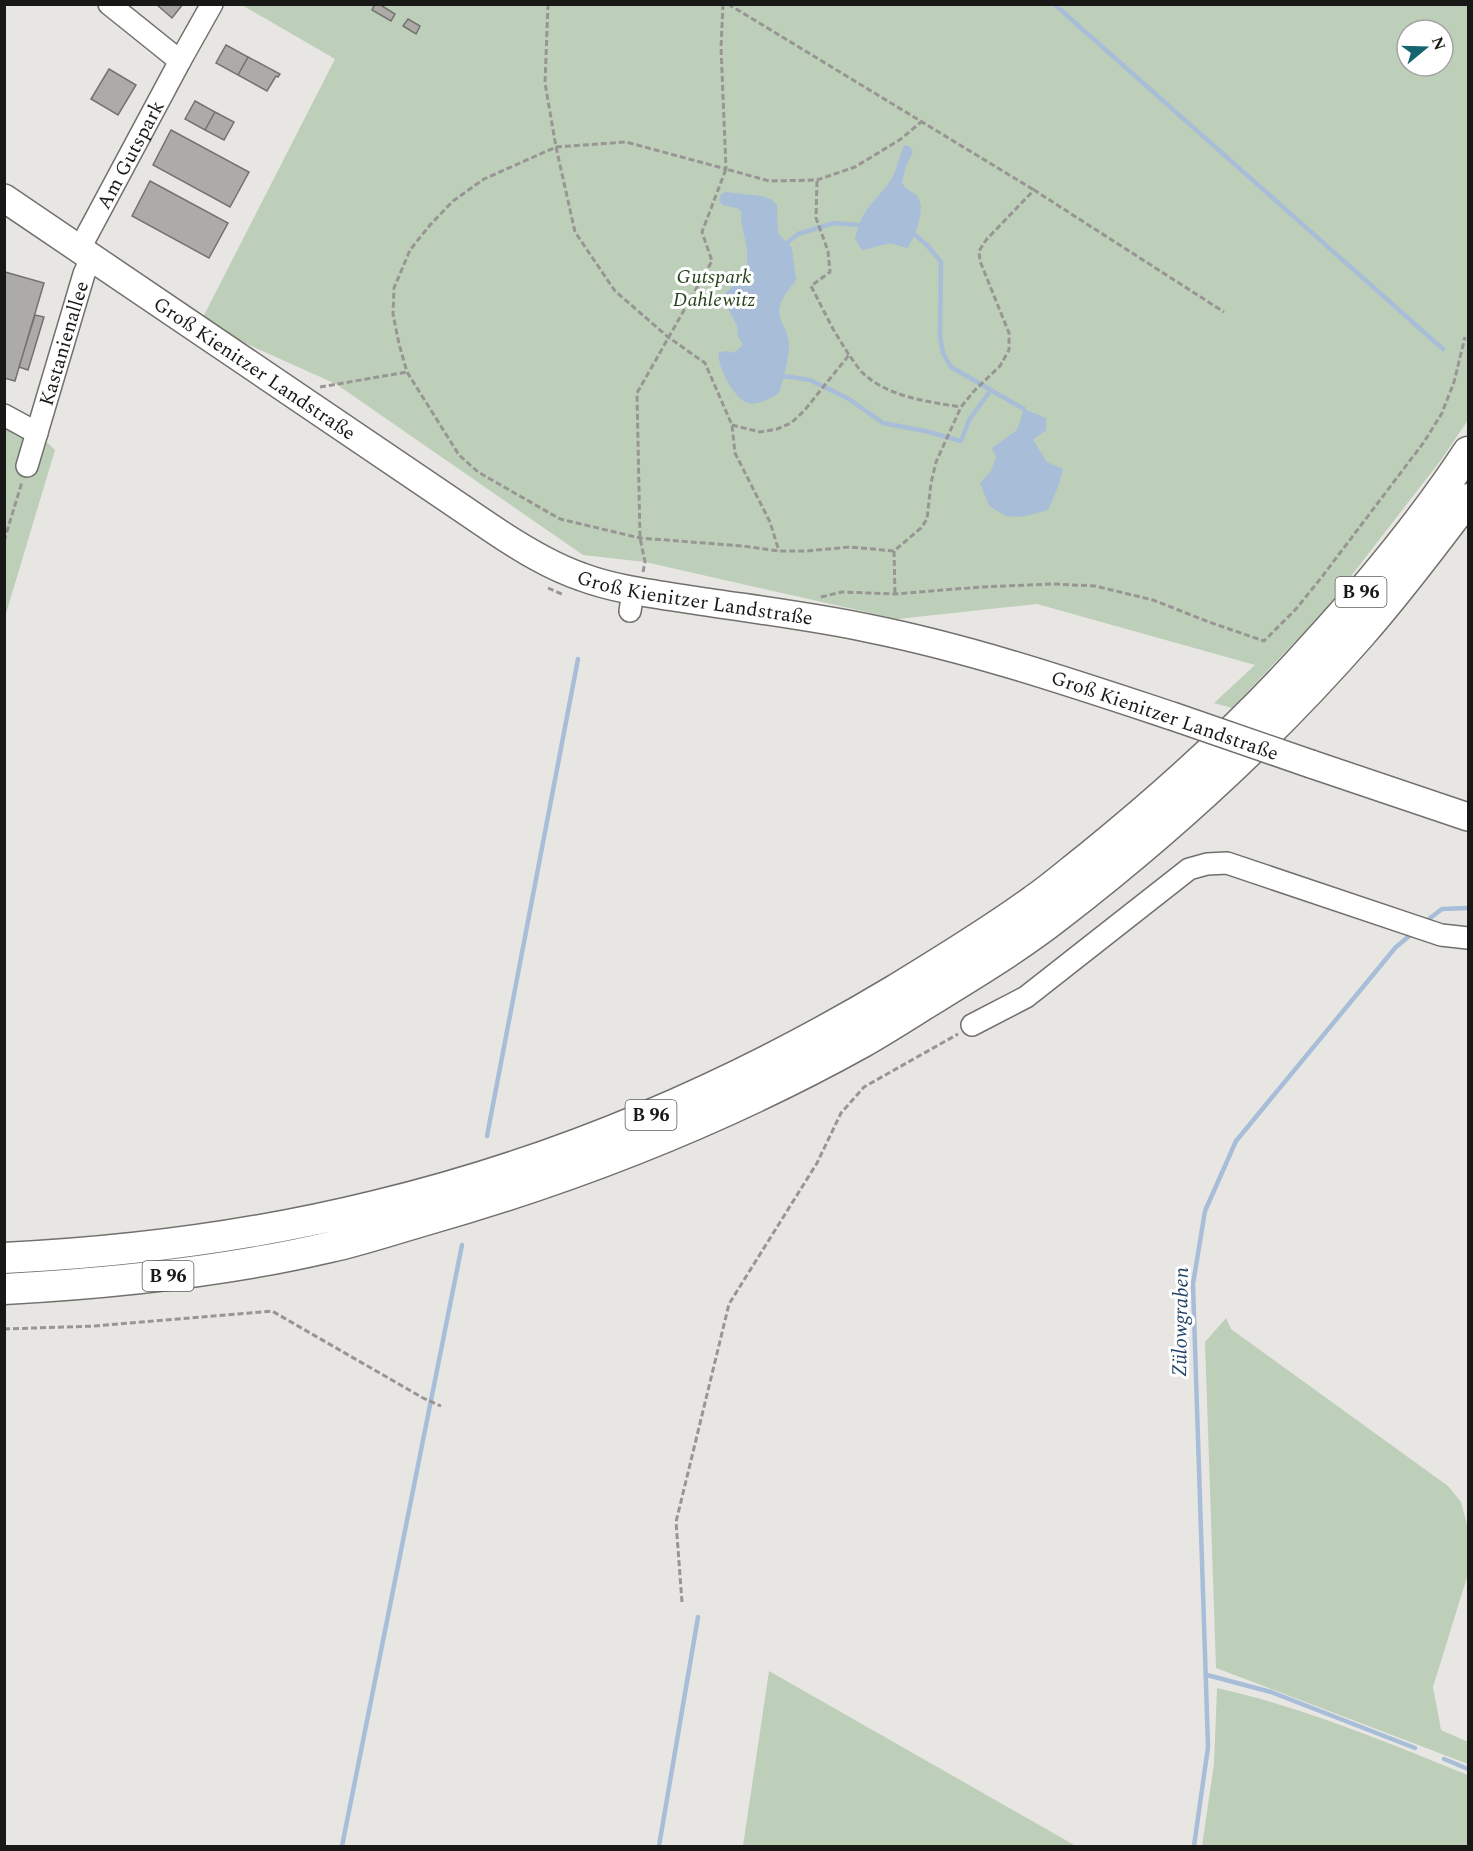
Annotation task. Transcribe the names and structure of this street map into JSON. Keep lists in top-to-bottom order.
{
  "streets": {
    "highway": ["B 96"],
    "main road": ["Groß Kienitzer Landstraße"],
    "street": ["Am Gutspark", "Kastanienallee"]
  },
  "crossings": [
    ["Am Gutspark", "Kastanienallee"],
    ["Am Gutspark", "Groß Kienitzer Landstraße"],
    ["Kastanienallee", "Groß Kienitzer Landstraße"]
  ],
  "water": ["Zülowgraben"],
  "parks": ["Gutspark Dahlewitz"],
  "north": "right"
}
